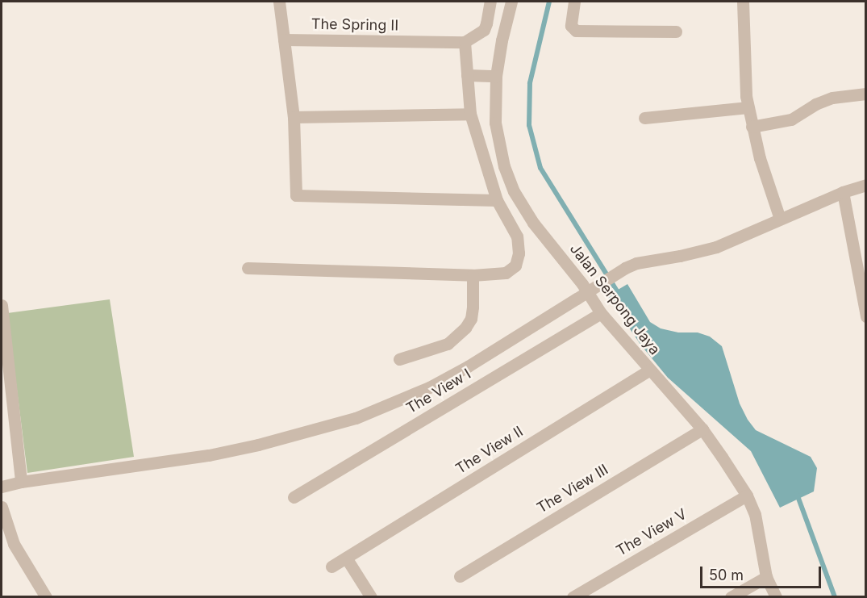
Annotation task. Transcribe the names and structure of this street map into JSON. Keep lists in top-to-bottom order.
{
  "streets": {
    "street": [
      "The Spring II",
      "Jalan Serpong Jaya",
      "The View I",
      "The View II",
      "The View III",
      "The View V"
    ]
  },
  "crossings": [
    ["Jalan Serpong Jaya", "The View I"],
    ["Jalan Serpong Jaya", "The View II"],
    ["Jalan Serpong Jaya", "The View III"],
    ["Jalan Serpong Jaya", "The View V"]
  ],
  "scale_bar": "50 m"
}
